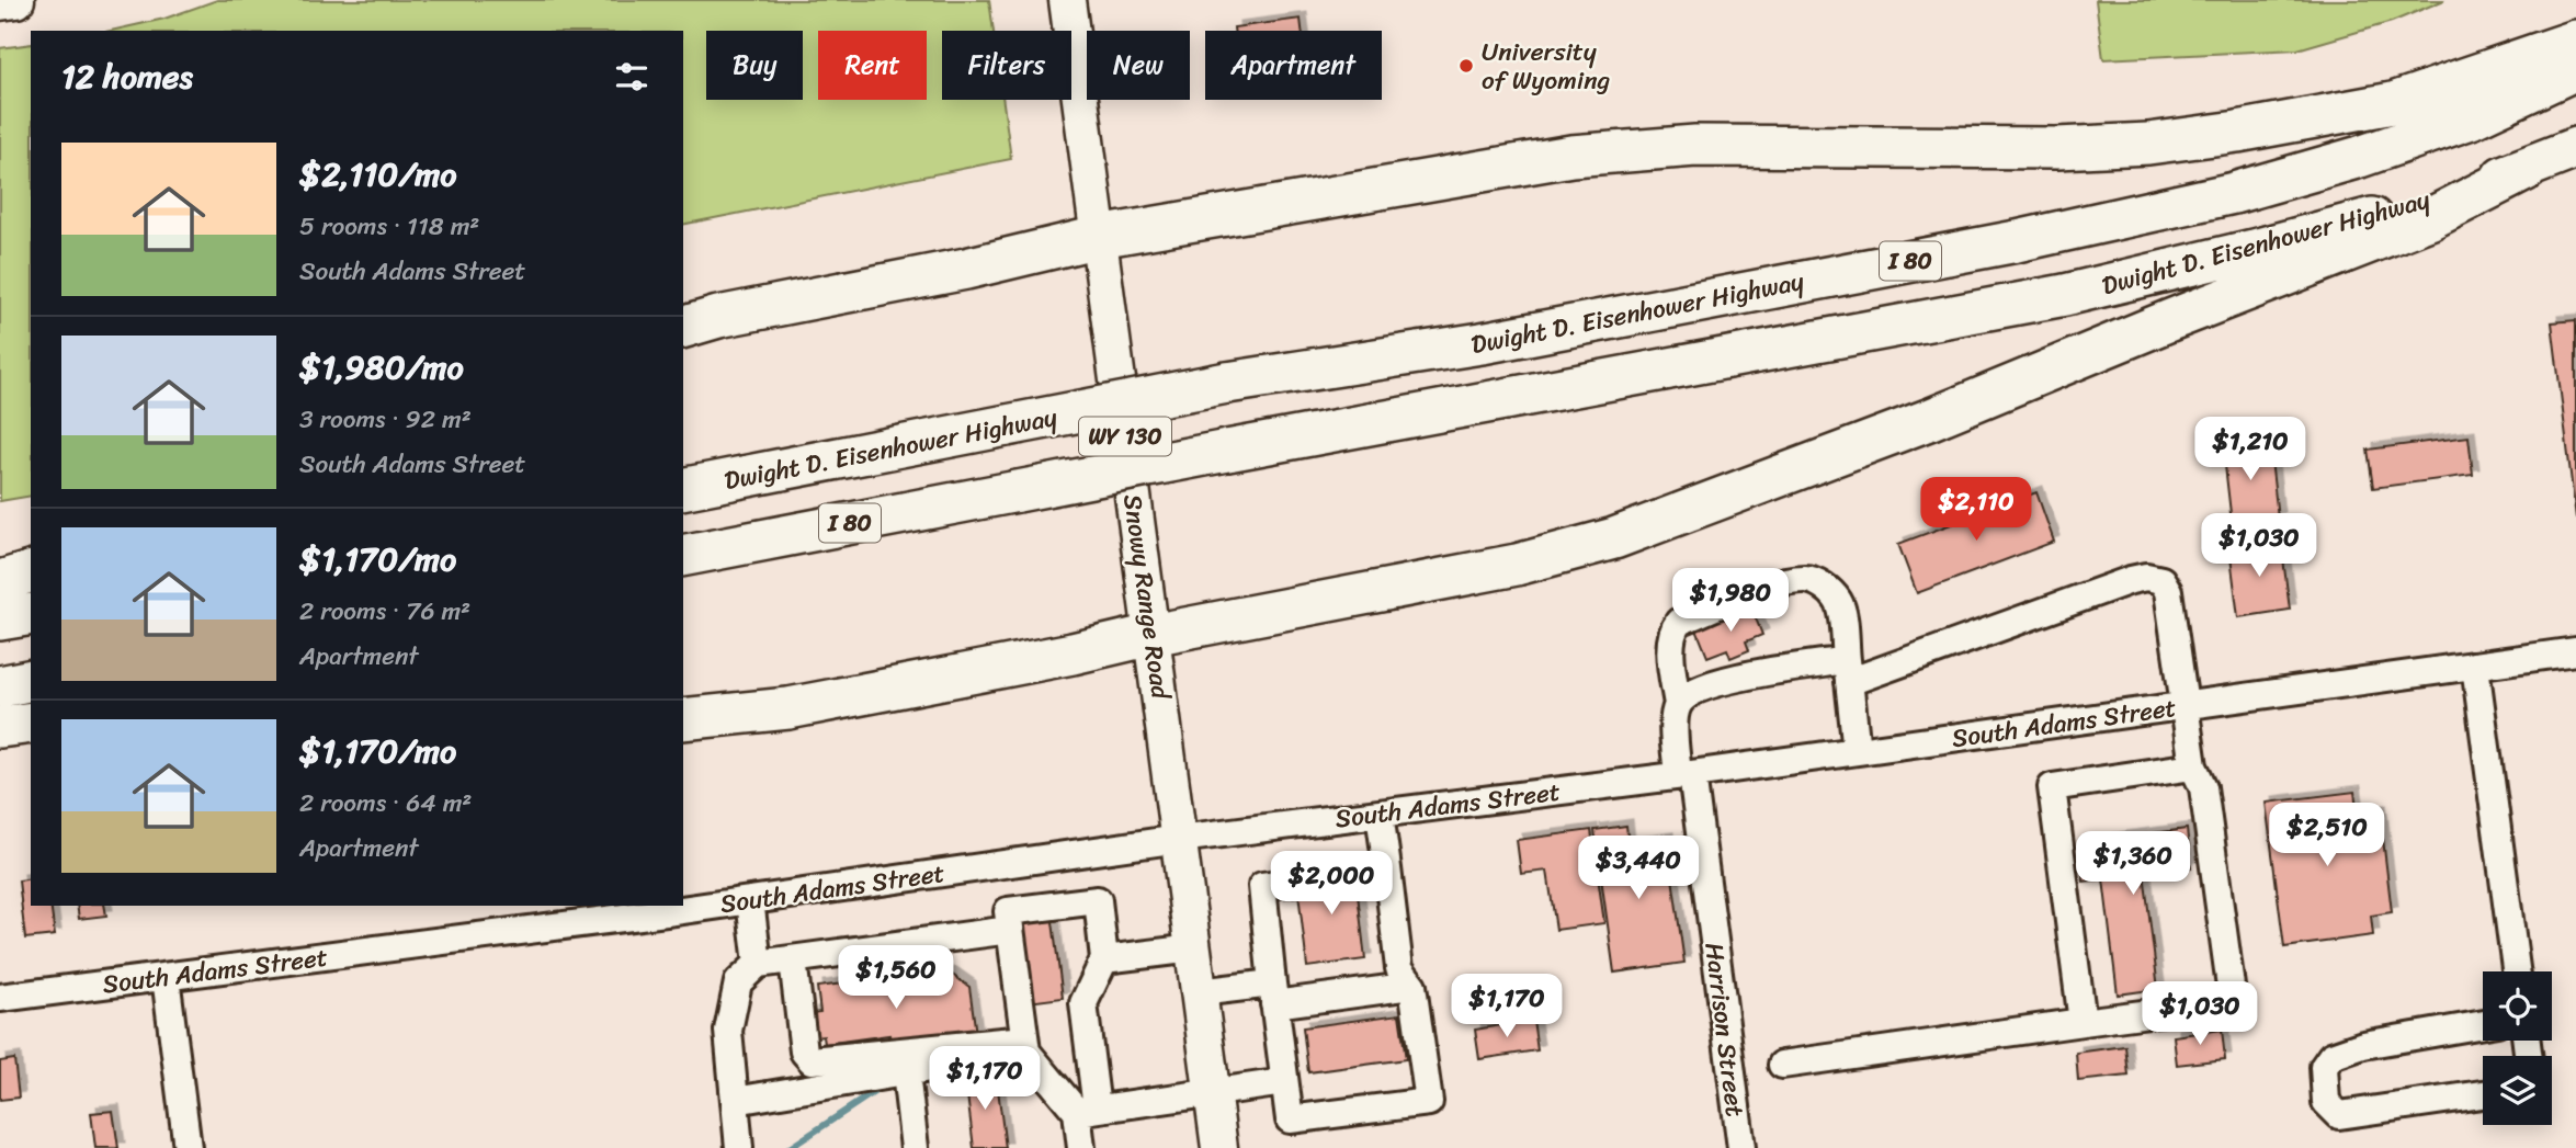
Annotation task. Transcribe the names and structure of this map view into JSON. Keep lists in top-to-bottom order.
{
  "streets": {
    "highway": ["Dwight D. Eisenhower Highway", "I 80"],
    "main road": ["WY 130", "Snowy Range Road"],
    "street": ["South Adams Street", "Harrison Street"]
  },
  "crossings": [
    ["Snowy Range Road", "South Adams Street"],
    ["South Adams Street", "Harrison Street"]
  ],
  "places": ["University of Wyoming"],
  "page": {
    "chip": [
      "Buy",
      "Rent",
      "Filters",
      "New",
      "Apartment"
    ],
    "heading": "12 homes",
    "list": [
      {
        "name": "$2,110/mo",
        "note": "5 rooms · 118 m² · South Adams Street"
      },
      {
        "name": "$1,980/mo",
        "note": "3 rooms · 92 m² · South Adams Street"
      },
      {
        "name": "$1,170/mo",
        "note": "2 rooms · 76 m² · Apartment"
      },
      {
        "name": "$1,170/mo",
        "note": "2 rooms · 64 m² · Apartment"
      }
    ],
    "price": [
      "$1,210",
      "$2,110",
      "$1,030",
      "$1,980",
      "$2,510",
      "$1,360",
      "$3,440",
      "$2,000",
      "$1,560",
      "$1,170",
      "$1,030",
      "$1,170"
    ]
  }
}
